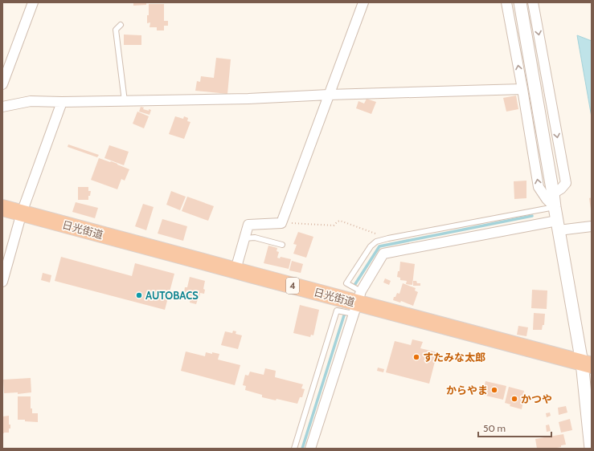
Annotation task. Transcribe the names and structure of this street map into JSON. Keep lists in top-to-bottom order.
{
  "streets": {
    "highway": ["日光街道", "4"]
  },
  "places": [
    "AUTOBACS",
    "すたみな太郎",
    "からやま",
    "かつや"
  ],
  "scale_bar": "50 m"
}
